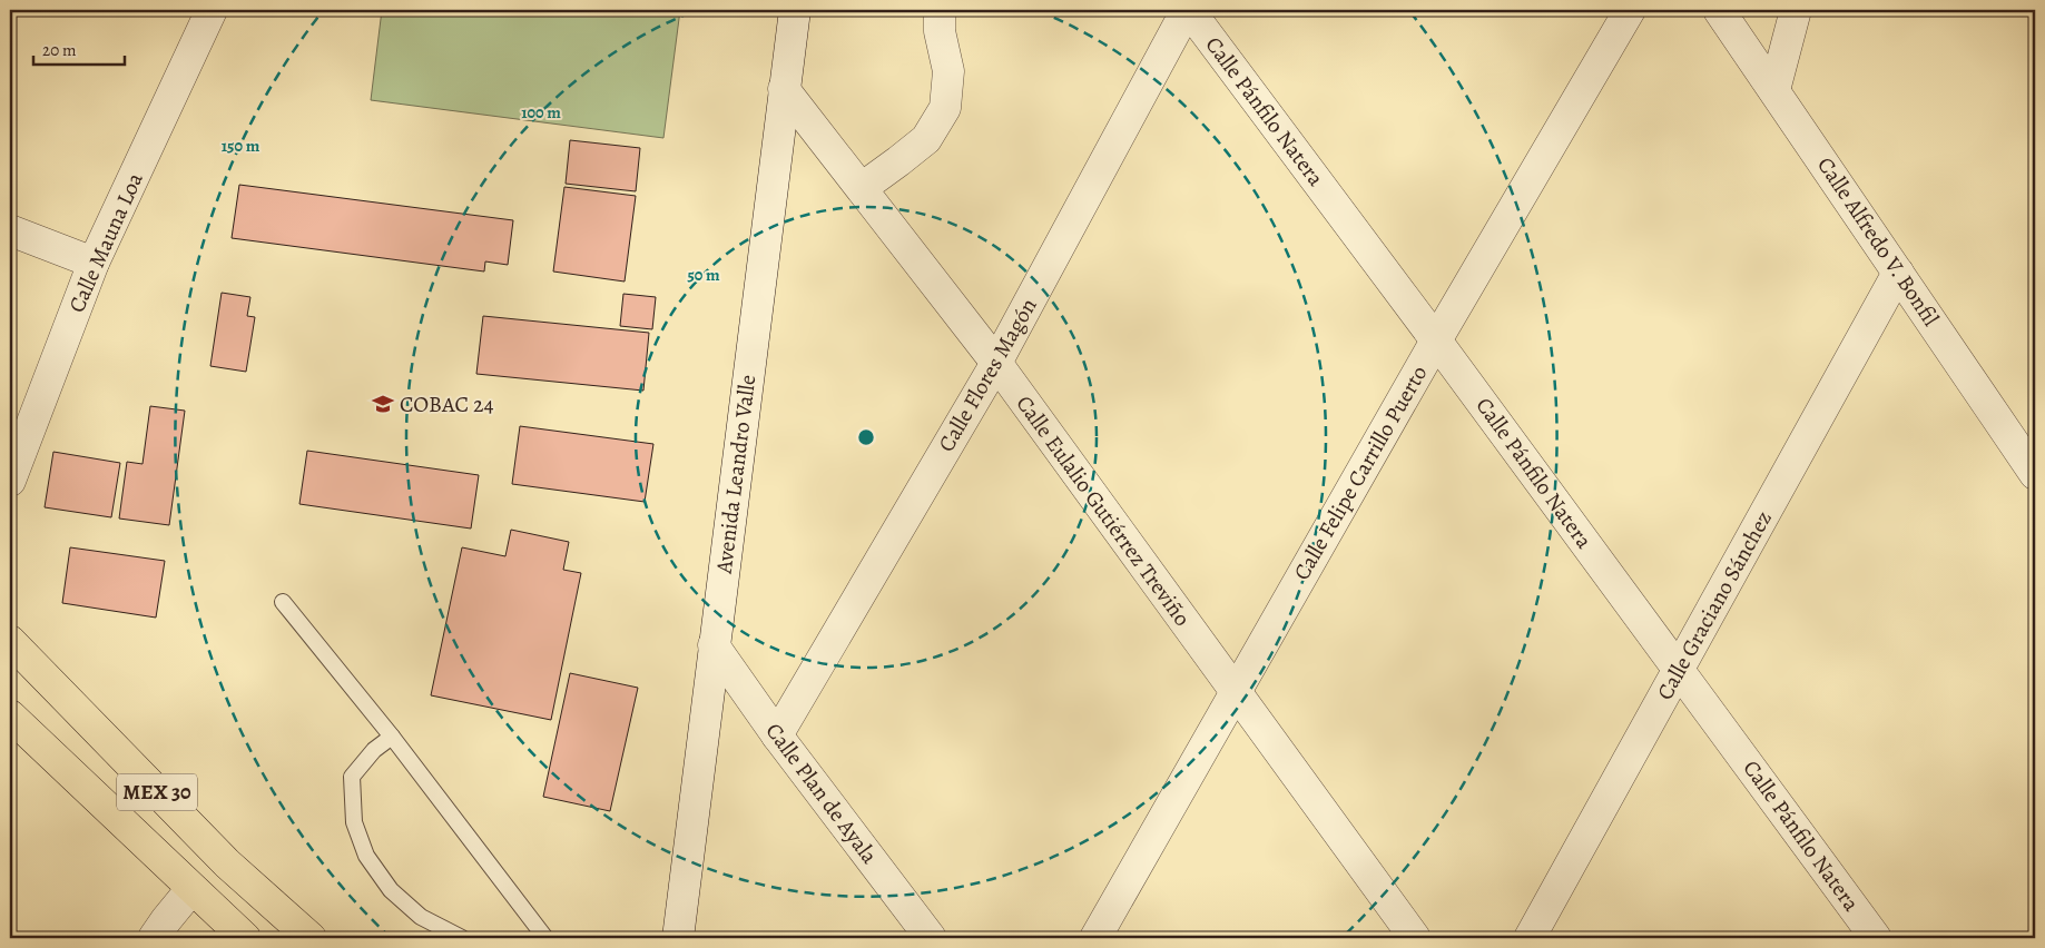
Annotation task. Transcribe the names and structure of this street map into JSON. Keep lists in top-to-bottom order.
{
  "streets": {
    "main road": ["MEX 30"],
    "street": [
      "Calle Pánfilo Natera",
      "Calle Alfredo V. Bonfil",
      "Calle Mauna Loa",
      "Calle Flores Magón",
      "Calle Felipe Carrillo Puerto",
      "Avenida Leandro Valle",
      "Calle Eulalio Gutiérrez Treviño",
      "Calle Graciano Sánchez",
      "Calle Plan de Ayala"
    ]
  },
  "crossings": [
    ["Calle Pánfilo Natera", "Calle Flores Magón"],
    ["Calle Pánfilo Natera", "Calle Felipe Carrillo Puerto"],
    ["Calle Pánfilo Natera", "Calle Graciano Sánchez"],
    ["Calle Alfredo V. Bonfil", "Calle Graciano Sánchez"],
    ["Calle Flores Magón", "Calle Eulalio Gutiérrez Treviño"],
    ["Calle Flores Magón", "Calle Plan de Ayala"],
    ["Calle Felipe Carrillo Puerto", "Calle Eulalio Gutiérrez Treviño"],
    ["Avenida Leandro Valle", "Calle Eulalio Gutiérrez Treviño"],
    ["Avenida Leandro Valle", "Calle Plan de Ayala"]
  ],
  "places": {
    "school or university": ["COBAC 24"]
  },
  "scale_bar": "20 m",
  "rings": ["100 m", "150 m", "50 m"]
}
